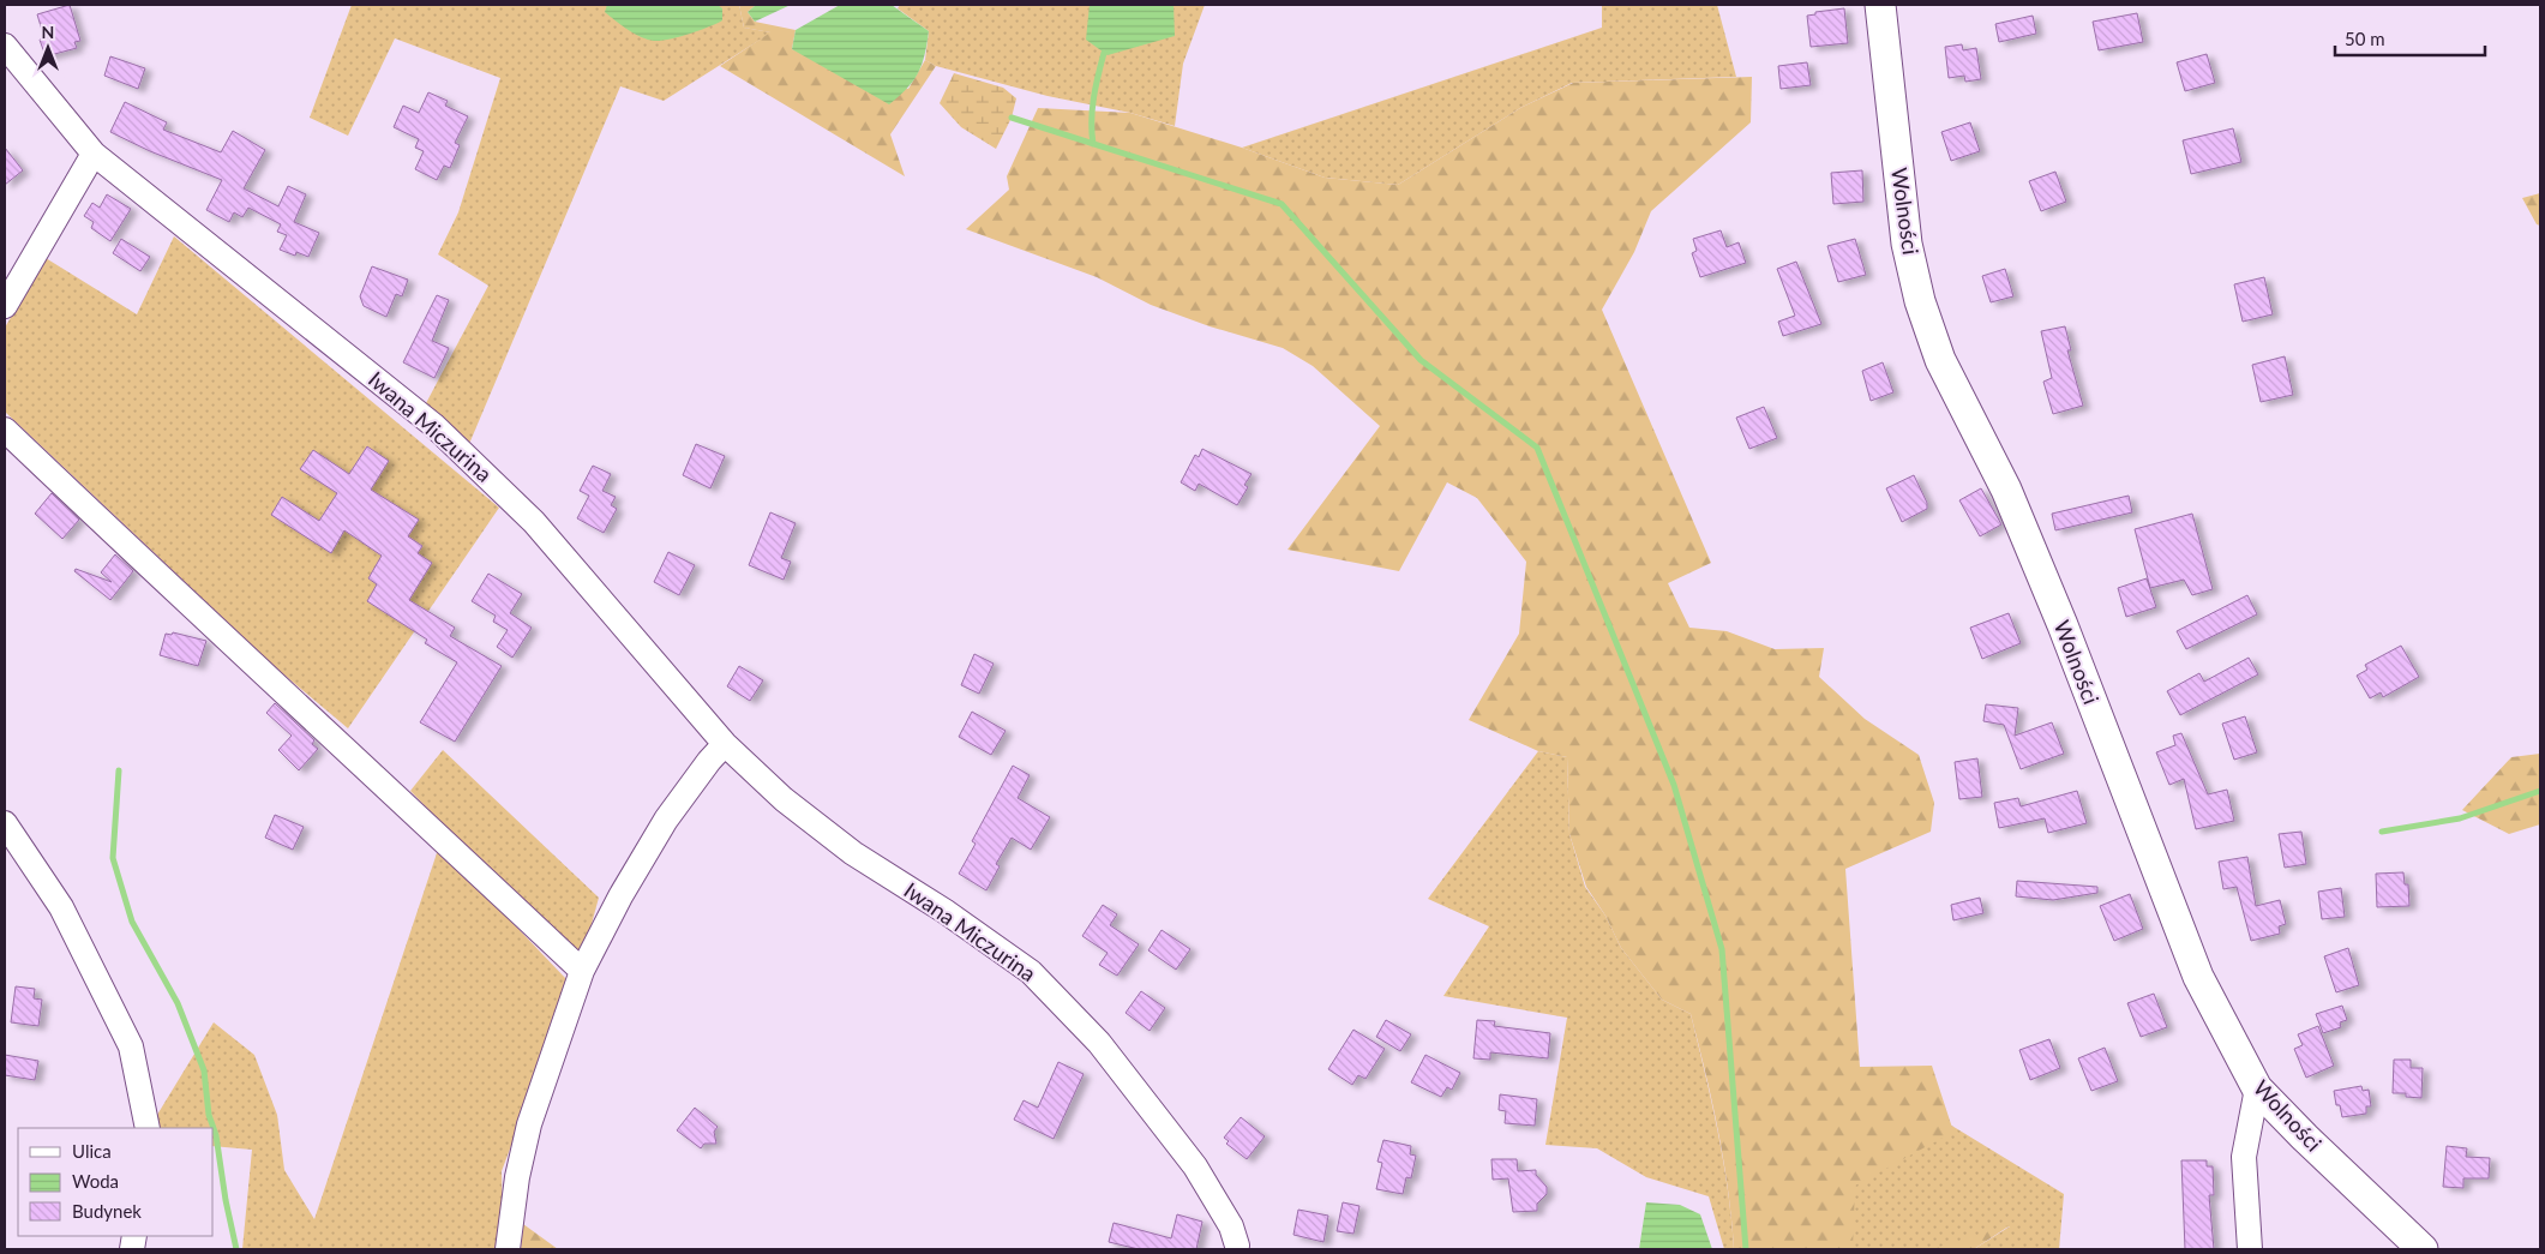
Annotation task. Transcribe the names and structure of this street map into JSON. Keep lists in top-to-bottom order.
{
  "streets": {
    "street": ["Wolności", "Iwana Miczurina"]
  },
  "legend": ["Ulica", "Woda", "Budynek"],
  "scale_bar": "50 m",
  "north": "top"
}
